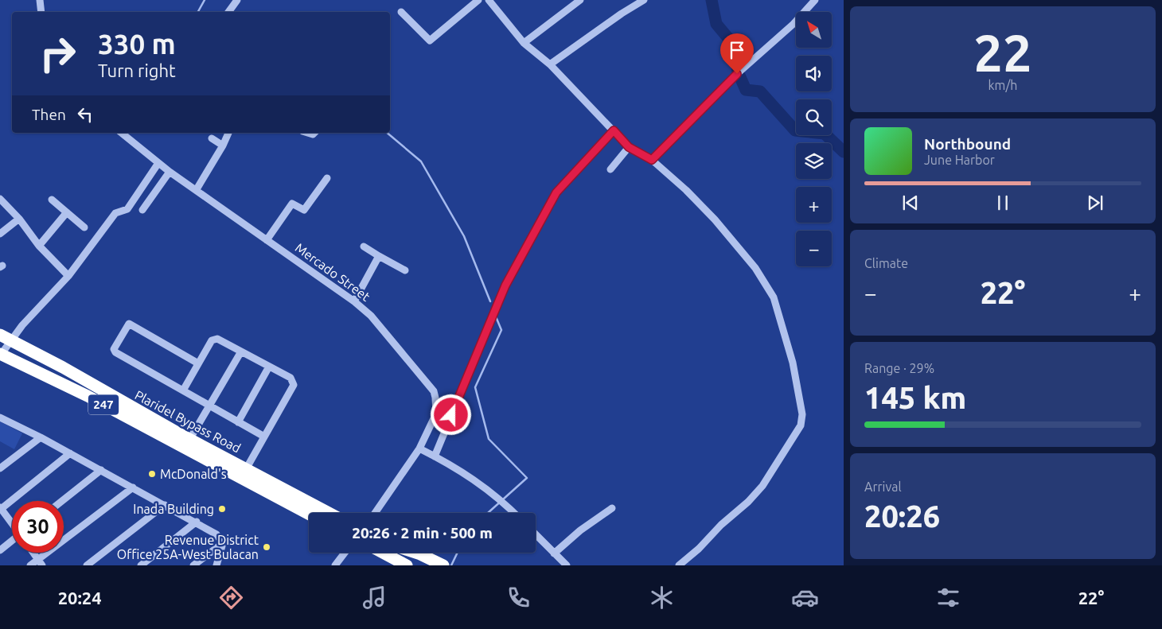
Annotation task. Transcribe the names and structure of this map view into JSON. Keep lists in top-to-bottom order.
{
  "streets": {
    "highway": ["247", "Plaridel Bypass Road"],
    "street": ["Mercado Street"]
  },
  "places": ["McDonald's", "Inada Building", "Revenue District Office 25A-West Bulacan"],
  "north": "top left",
  "page": {
    "tile": [
      ["22", "km/h"],
      "Climate",
      ["Range · 29%", "145 km"],
      ["Arrival", "20:26"]
    ],
    "map_buttons": ["+", "−"],
    "turn": ["330 m", "Turn right"],
    "then": "Then",
    "song": ["Northbound", "June Harbor"],
    "heat": ["−", "22°", "+"],
    "limit": "30",
    "trip": "20:26 · 2 min · 500 m",
    "tabs": ["20:24", "22°"]
  }
}
